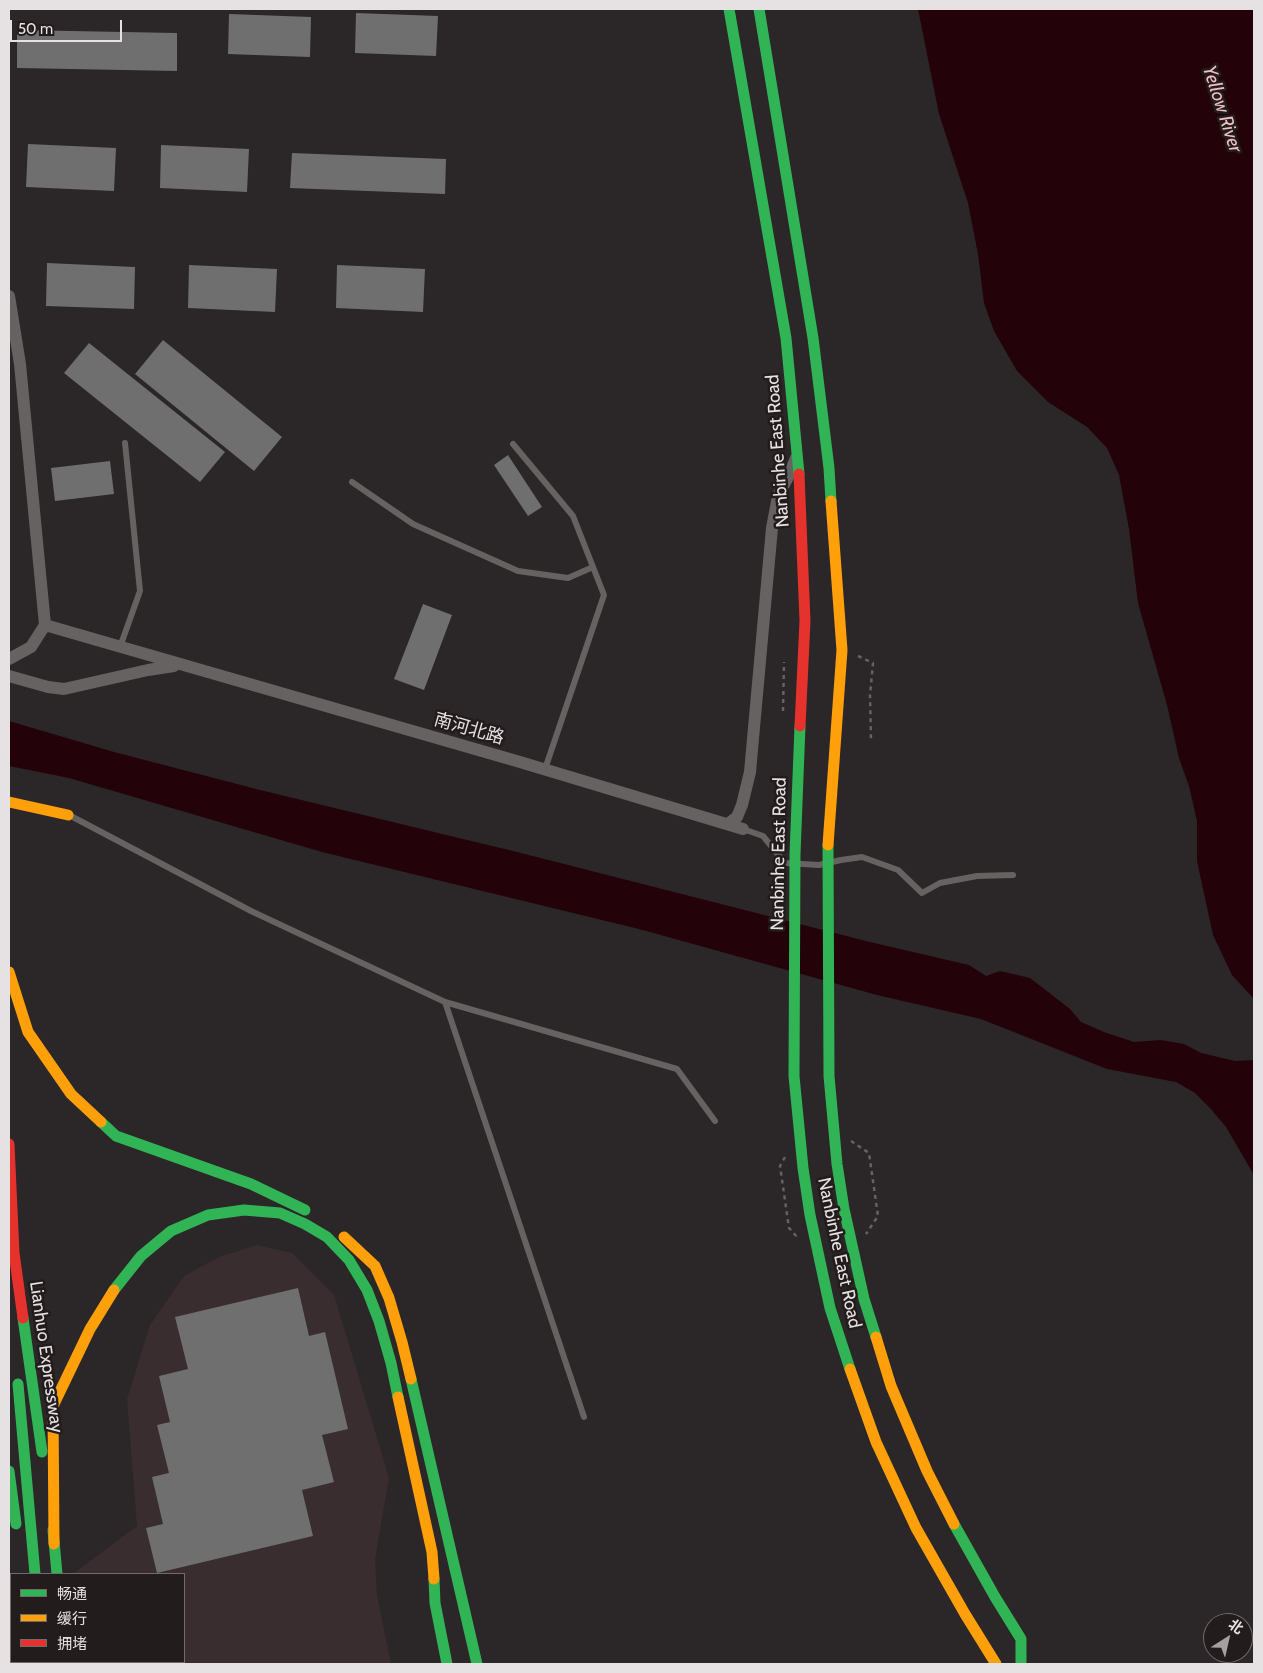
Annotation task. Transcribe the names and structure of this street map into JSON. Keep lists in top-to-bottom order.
{
  "streets": {
    "main road": ["Nanbinhe East Road", "Lianhuo Expressway"],
    "street": ["南河北路"]
  },
  "water": ["Yellow River"],
  "legend": ["畅通", "缓行", "拥堵"],
  "scale_bar": "50 m",
  "north": "top right"
}
